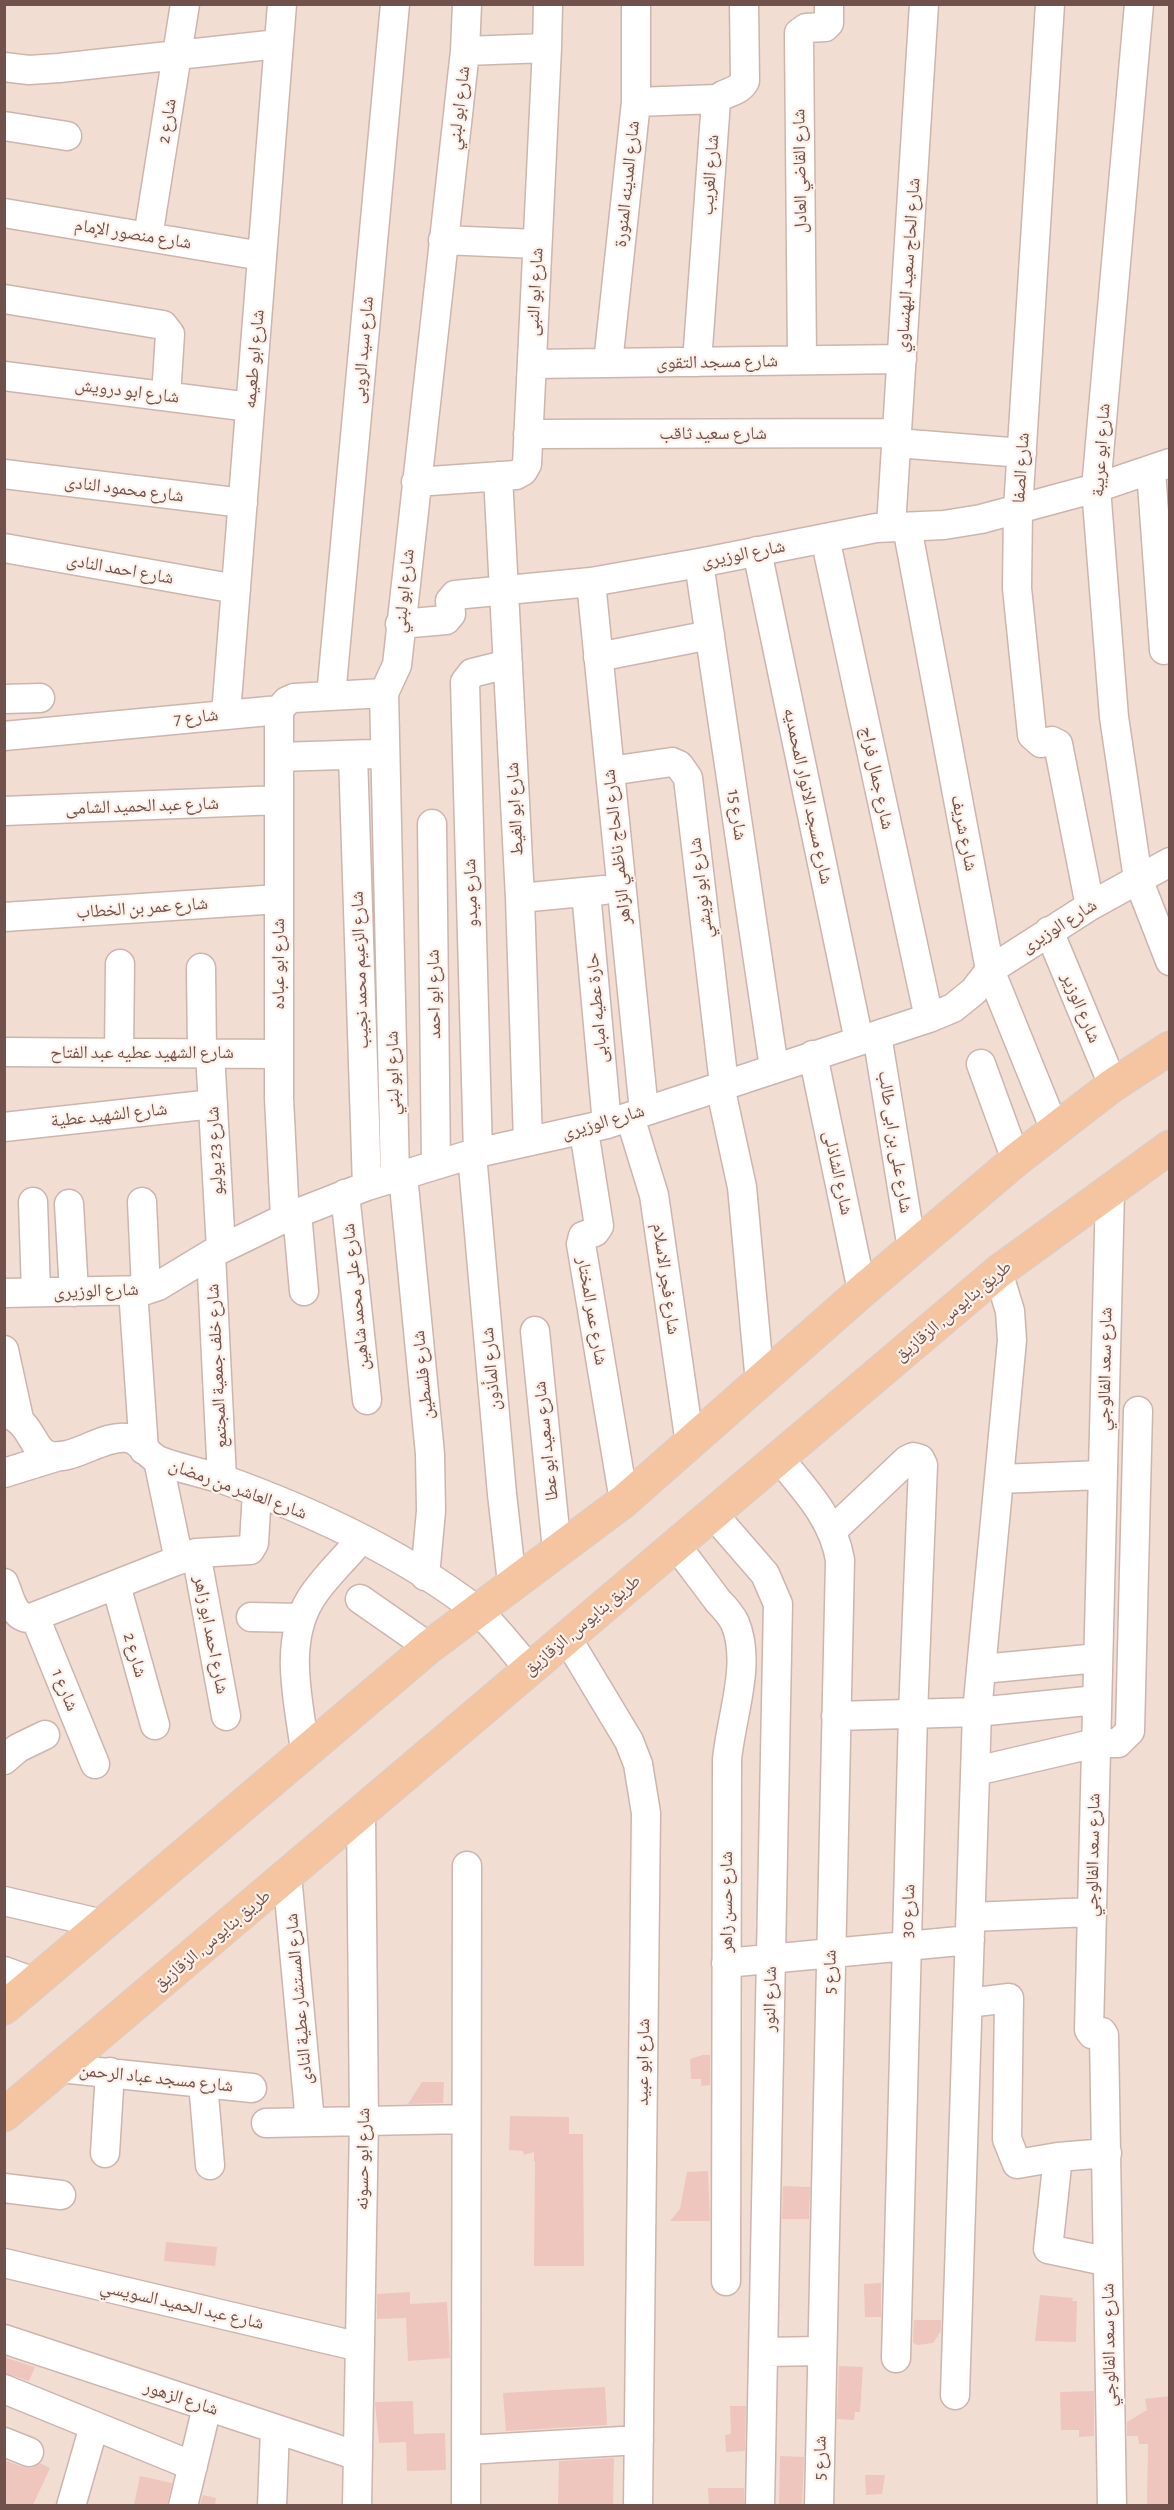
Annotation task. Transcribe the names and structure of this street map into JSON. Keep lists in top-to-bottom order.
{
  "streets": {
    "main road": ["طريق بنايوس, الزقازيق"],
    "street": [
      "شارع ابو لبني",
      "شارع 2",
      "شارع القاضي العادل",
      "شارع الغريب",
      "شارع المدينه المنورة",
      "شارع منصور الإمام",
      "شارع الحاج سعيد البهنساوي",
      "شارع ابو النبى",
      "شارع سيد الروبى",
      "شارع ابو طعيمه",
      "شارع مسجد التقوى",
      "شارع ابو درويش",
      "شارع سعيد ثاقب",
      "شارع ابو عريبة",
      "شارع الصفا",
      "شارع محمود النادى",
      "شارع الوزيرى",
      "شارع احمد النادى",
      "شارع 7",
      "شارع جمال فراج",
      "شارع مسجد الانوار المحمديه",
      "شارع عبد الحميد الشامى",
      "شارع ابو الغيط",
      "شارع 15",
      "شارع شريف",
      "شارع الحاج ناظمي الزاهر",
      "شارع ابو نويشي",
      "شارع ميدو",
      "شارع عمر بن الخطاب",
      "شارع ابو عباده",
      "شارع الزعيم محمد نجيب",
      "شارع ابو احمد",
      "حارة عطيه امبابى",
      "شارع الوزير",
      "شارع الشهيد عطيه عبد الفتاح",
      "شارع الشهيد عطية",
      "شارع على بن ابى طالب",
      "شارع 23 يوليو",
      "شارع الشاذلى",
      "شارع فجر الاسلام",
      "شارع على محمد شاهين",
      "شارع عمر المختار",
      "شارع خلف جمعية المجتمع",
      "شارع المأذون",
      "شارع سعد الفالوجي",
      "شارع فلسطين",
      "شارع سعيد ابو عطا",
      "شارع العاشر من رمضان",
      "شارع احمد ابو زاهر",
      "شارع 1",
      "شارع حسن زاهر",
      "شارع 30",
      "شارع 5",
      "شارع المستشار عطية النادى",
      "شارع النور",
      "شارع ابو عبيد",
      "شارع مسجد عباد الرحمن",
      "شارع ابو حسونه",
      "شارع عبد الحميد السويسي",
      "شارع الزهور"
    ]
  },
  "crossings": [
    ["شارع ابو لبني", "شارع ابو النبى"],
    ["شارع ابو لبني", "شارع الوزيرى"],
    ["شارع ابو لبني", "شارع 7"],
    ["شارع ابو لبني", "شارع فلسطين"],
    ["شارع 2", "شارع منصور الإمام"],
    ["شارع القاضي العادل", "شارع مسجد التقوى"],
    ["شارع الغريب", "شارع مسجد التقوى"],
    ["شارع المدينه المنورة", "شارع مسجد التقوى"],
    ["شارع منصور الإمام", "شارع ابو طعيمه"],
    ["شارع الحاج سعيد البهنساوي", "شارع مسجد التقوى"],
    ["شارع الحاج سعيد البهنساوي", "شارع سعيد ثاقب"],
    ["شارع الحاج سعيد البهنساوي", "شارع الوزيرى"],
    ["شارع الحاج سعيد البهنساوي", "شارع شريف"],
    ["شارع ابو النبى", "شارع مسجد التقوى"],
    ["شارع ابو النبى", "شارع سعيد ثاقب"],
    ["شارع ابو النبى", "شارع ابو الغيط"],
    ["شارع سيد الروبى", "شارع 7"],
    ["شارع ابو طعيمه", "شارع ابو درويش"],
    ["شارع ابو طعيمه", "شارع محمود النادى"],
    ["شارع ابو طعيمه", "شارع احمد النادى"],
    ["شارع ابو طعيمه", "شارع 7"],
    ["شارع سعيد ثاقب", "شارع الصفا"],
    ["شارع ابو عريبة", "شارع الوزيرى"],
    ["شارع الصفا", "شارع الوزيرى"],
    ["شارع الوزيرى", "شارع جمال فراج"],
    ["شارع الوزيرى", "شارع مسجد الانوار المحمديه"],
    ["شارع الوزيرى", "شارع ابو الغيط"],
    ["شارع الوزيرى", "شارع 15"],
    ["شارع الوزيرى", "شارع شريف"],
    ["شارع الوزيرى", "شارع الحاج ناظمي الزاهر"],
    ["شارع الوزيرى", "شارع ابو نويشي"],
    ["شارع الوزيرى", "شارع ميدو"],
    ["شارع الوزيرى", "شارع ابو عباده"],
    ["شارع الوزيرى", "شارع الزعيم محمد نجيب"],
    ["شارع الوزيرى", "شارع ابو احمد"],
    ["شارع الوزيرى", "حارة عطيه امبابى"],
    ["شارع الوزيرى", "شارع الوزير"],
    ["شارع الوزيرى", "شارع على بن ابى طالب"],
    ["شارع الوزيرى", "شارع 23 يوليو"],
    ["شارع الوزيرى", "شارع الشاذلى"],
    ["شارع الوزيرى", "شارع فجر الاسلام"],
    ["شارع الوزيرى", "شارع على محمد شاهين"],
    ["شارع الوزيرى", "شارع عمر المختار"],
    ["شارع الوزيرى", "شارع خلف جمعية المجتمع"],
    ["شارع الوزيرى", "شارع المأذون"],
    ["شارع الوزيرى", "شارع فلسطين"],
    ["شارع الوزيرى", "شارع احمد ابو زاهر"],
    ["شارع 7", "شارع ابو عباده"],
    ["شارع مسجد الانوار المحمديه", "شارع على بن ابى طالب"],
    ["شارع عبد الحميد الشامى", "شارع ابو عباده"],
    ["شارع ابو الغيط", "شارع ميدو"],
    ["شارع الحاج ناظمي الزاهر", "شارع ابو نويشي"],
    ["شارع الحاج ناظمي الزاهر", "حارة عطيه امبابى"],
    ["شارع الحاج ناظمي الزاهر", "شارع فجر الاسلام"],
    ["شارع الحاج ناظمي الزاهر", "شارع عمر المختار"],
    ["شارع ميدو", "شارع المأذون"],
    ["شارع عمر بن الخطاب", "شارع ابو عباده"],
    ["شارع ابو عباده", "شارع الشهيد عطيه عبد الفتاح"],
    ["شارع الزعيم محمد نجيب", "شارع على محمد شاهين"],
    ["حارة عطيه امبابى", "شارع فجر الاسلام"],
    ["حارة عطيه امبابى", "شارع عمر المختار"],
    ["شارع الشهيد عطيه عبد الفتاح", "شارع 23 يوليو"],
    ["شارع الشهيد عطية", "شارع 23 يوليو"],
    ["شارع 23 يوليو", "شارع خلف جمعية المجتمع"],
    ["شارع فجر الاسلام", "شارع عمر المختار"],
    ["طريق بنايوس, الزقازيق", "شارع سعد الفالوجي"],
    ["طريق بنايوس, الزقازيق", "شارع العاشر من رمضان"],
    ["طريق بنايوس, الزقازيق", "شارع حسن زاهر"],
    ["طريق بنايوس, الزقازيق", "شارع 5"],
    ["طريق بنايوس, الزقازيق", "شارع المستشار عطية النادى"],
    ["طريق بنايوس, الزقازيق", "شارع النور"],
    ["طريق بنايوس, الزقازيق", "شارع ابو عبيد"],
    ["طريق بنايوس, الزقازيق", "شارع مسجد عباد الرحمن"],
    ["طريق بنايوس, الزقازيق", "شارع ابو حسونه"],
    ["شارع خلف جمعية المجتمع", "شارع العاشر من رمضان"],
    ["شارع فلسطين", "شارع العاشر من رمضان"],
    ["شارع العاشر من رمضان", "شارع احمد ابو زاهر"],
    ["شارع 30", "شارع 5"],
    ["شارع ابو حسونه", "شارع عبد الحميد السويسي"],
    ["شارع ابو حسونه", "شارع الزهور"]
  ]
}
